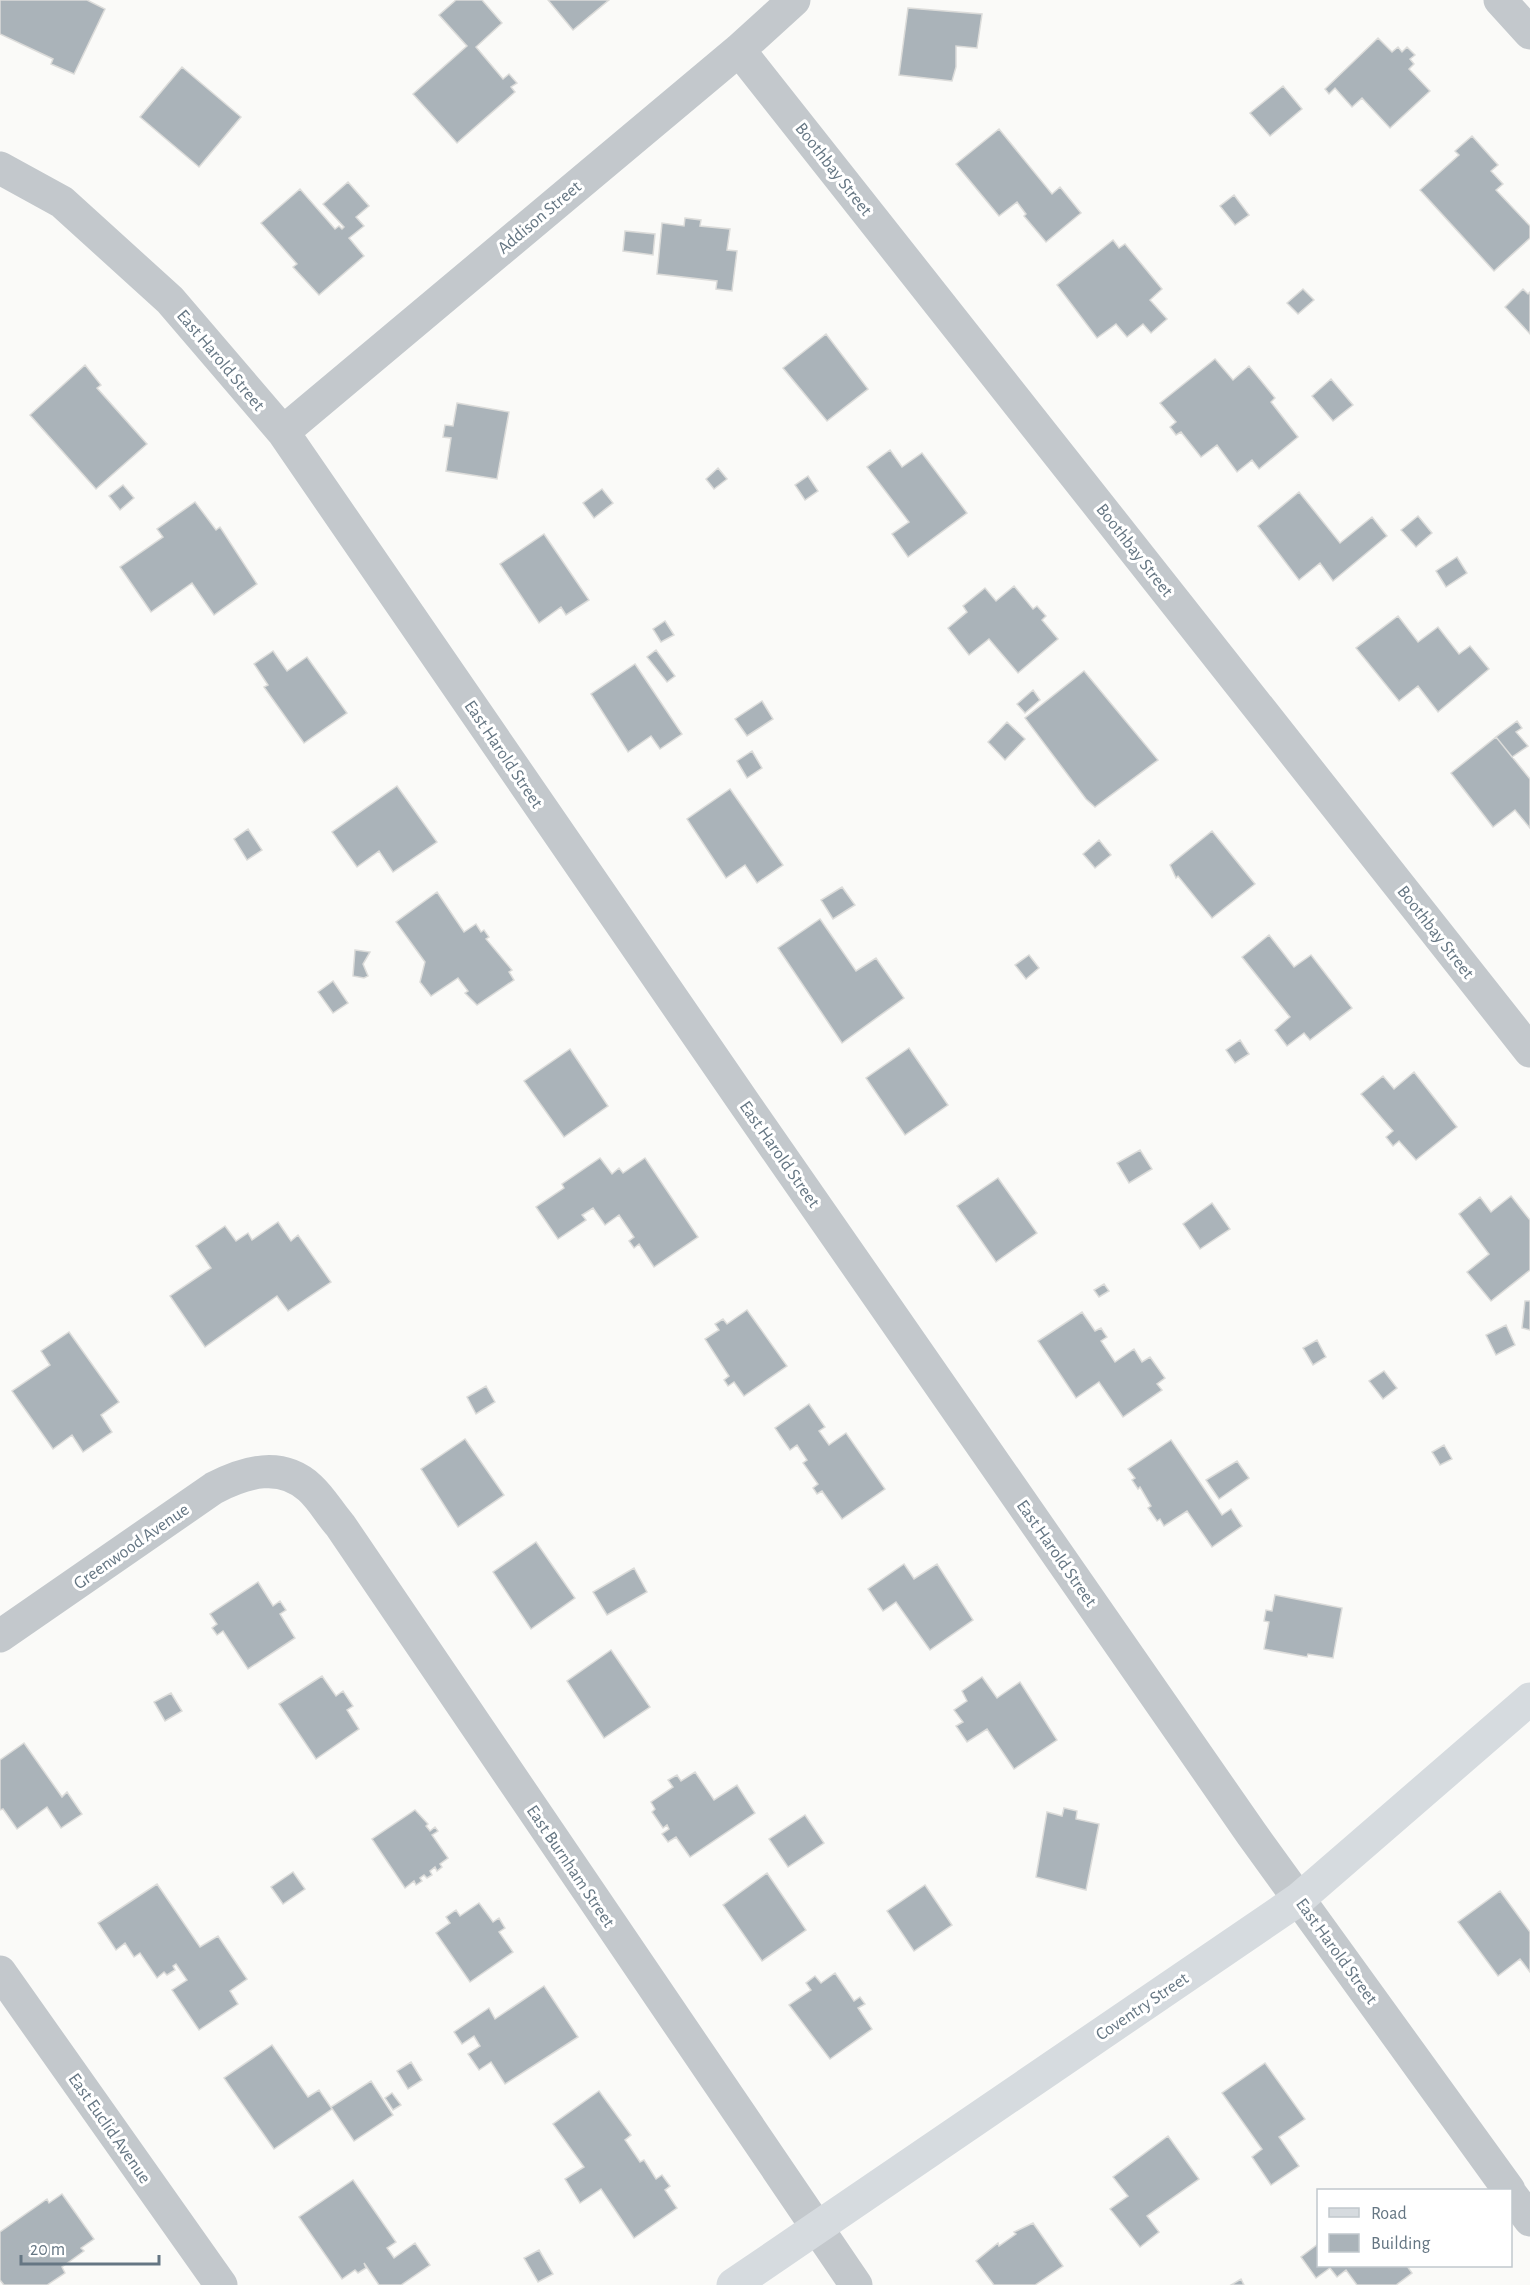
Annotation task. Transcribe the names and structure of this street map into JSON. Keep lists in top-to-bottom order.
{
  "streets": {
    "street": [
      "Boothbay Street",
      "Addison Street",
      "East Harold Street",
      "Greenwood Avenue",
      "East Burnham Street",
      "Coventry Street",
      "East Euclid Avenue"
    ]
  },
  "crossings": [
    ["Boothbay Street", "Addison Street"],
    ["Addison Street", "East Harold Street"],
    ["East Harold Street", "Coventry Street"],
    ["Greenwood Avenue", "East Burnham Street"],
    ["East Burnham Street", "Coventry Street"]
  ],
  "legend": ["Road", "Building"],
  "scale_bar": "20 m"
}
